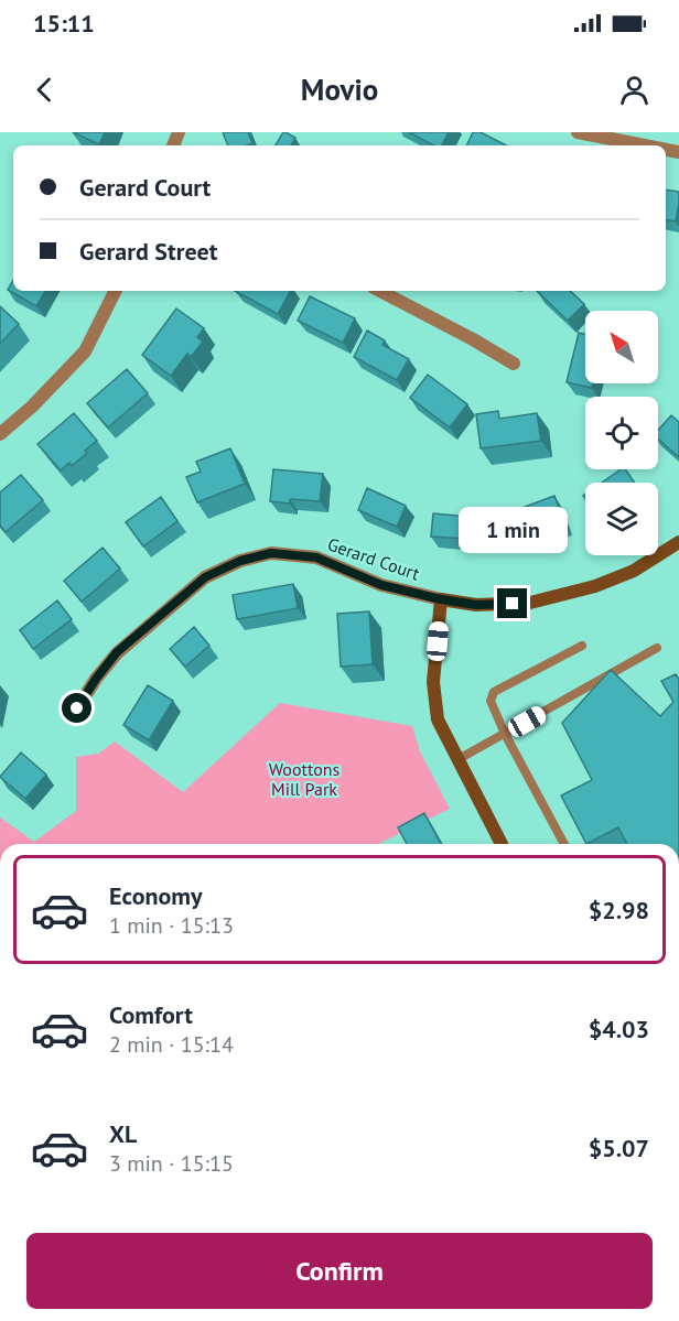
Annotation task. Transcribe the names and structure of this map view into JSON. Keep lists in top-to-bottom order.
{
  "streets": {
    "street": ["Gerard Court"]
  },
  "parks": ["Woottons Mill Park"],
  "north": "top left",
  "page": {
    "status": "15:11",
    "header": "Movio",
    "banner": ["Gerard Court", "Gerard Street"],
    "bubble": "1 min",
    "list": [
      {
        "name": "Economy",
        "note": "1 min · 15:13",
        "value": "$2.98"
      },
      {
        "name": "Comfort",
        "note": "2 min · 15:14",
        "value": "$4.03"
      },
      {
        "name": "XL",
        "note": "3 min · 15:15",
        "value": "$5.07"
      }
    ],
    "buttons": "Confirm"
  }
}
